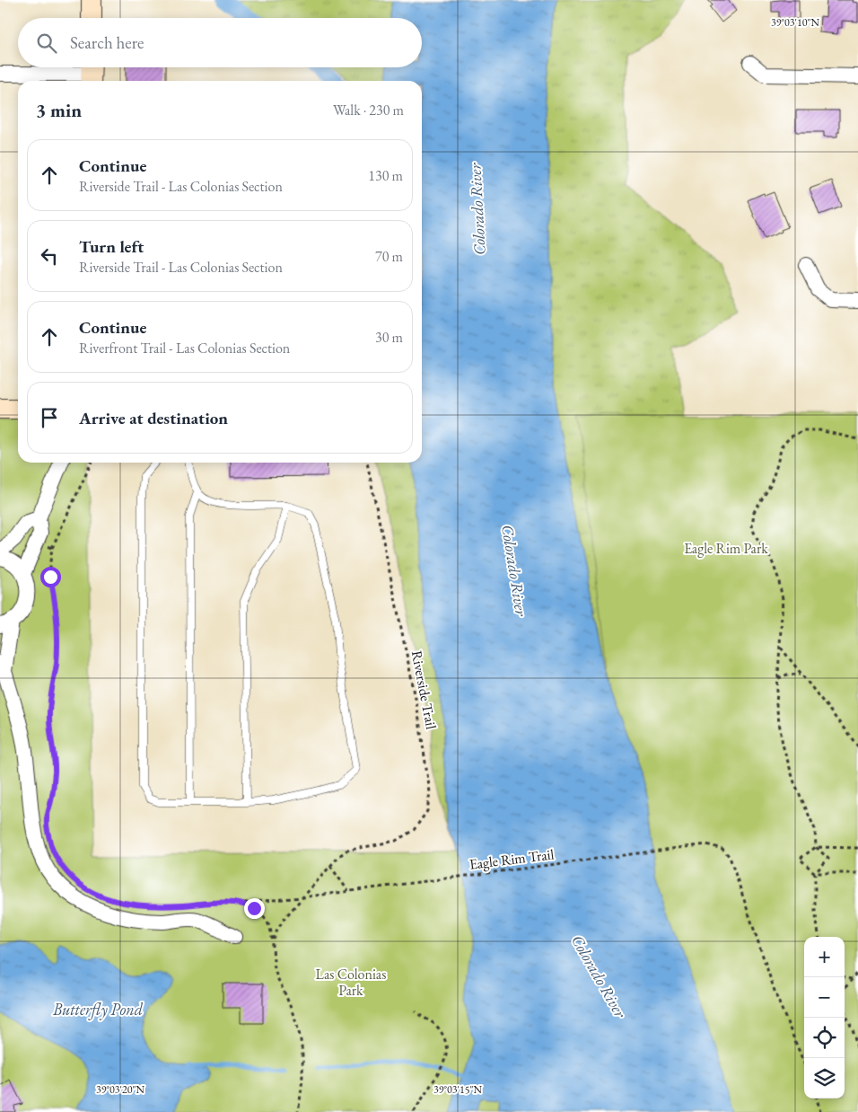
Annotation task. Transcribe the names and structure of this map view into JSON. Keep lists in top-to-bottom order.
{
  "streets": {
    "path": ["Riverside Trail", "Eagle Rim Trail"]
  },
  "crossings": [
    ["Riverside Trail", "Eagle Rim Trail"]
  ],
  "water": ["Colorado River", "Butterfly Pond"],
  "parks": ["Eagle Rim Park", "Las Colonias Park"],
  "page": {
    "search": "Search here",
    "heading": ["3 min", "Walk · 230 m"],
    "list": [
      ["Continue", "Riverside Trail - Las Colonias Section", "130 m"],
      ["Turn left", "Riverside Trail - Las Colonias Section", "70 m"],
      ["Continue", "Riverfront Trail - Las Colonias Section", "30 m"],
      "Arrive at destination"
    ],
    "map_buttons": ["+", "−"]
  },
  "coordinates": ["39°03'10\"N", "39°03'20\"N", "39°03'15\"N"]
}
